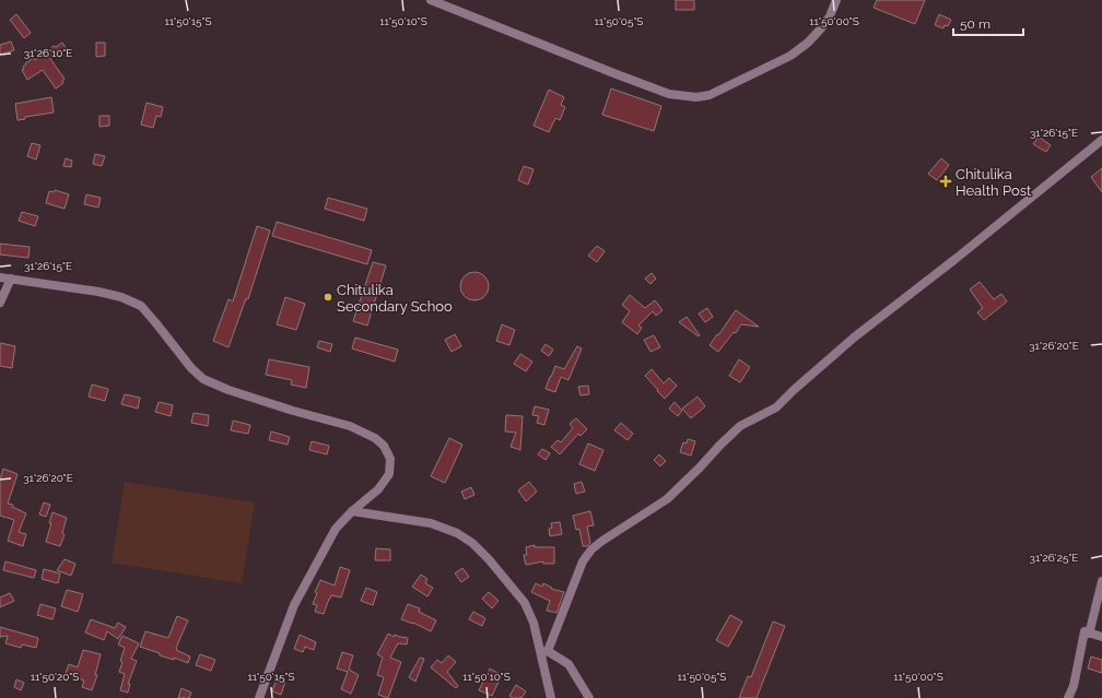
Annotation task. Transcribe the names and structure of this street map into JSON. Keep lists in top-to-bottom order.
{
  "places": {
    "health": ["Chitulika Health Post"],
    "other": ["Chitulika Secondary Schoo"]
  },
  "scale_bar": "50 m",
  "coordinates": [
    "11°50'15\"S",
    "11°50'10\"S",
    "11°50'05\"S",
    "11°50'00\"S",
    "31°26'10\"E",
    "31°26'15\"E",
    "31°26'20\"E",
    "31°26'25\"E",
    "11°50'20\"S"
  ]
}
